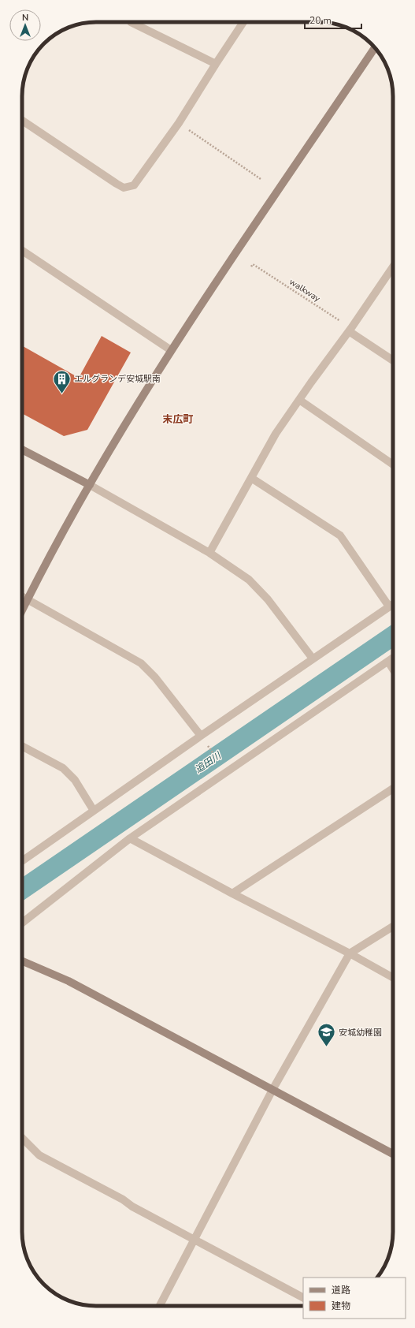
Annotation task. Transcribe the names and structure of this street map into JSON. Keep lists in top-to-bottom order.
{
  "streets": {
    "path": ["walkway"]
  },
  "districts": ["末広町"],
  "water": ["追田川"],
  "places": {
    "building": ["エルグランデ安城駅南"],
    "school or university": ["安城幼稚園"]
  },
  "legend": ["道路", "建物"],
  "scale_bar": "20 m",
  "north": "top"
}
